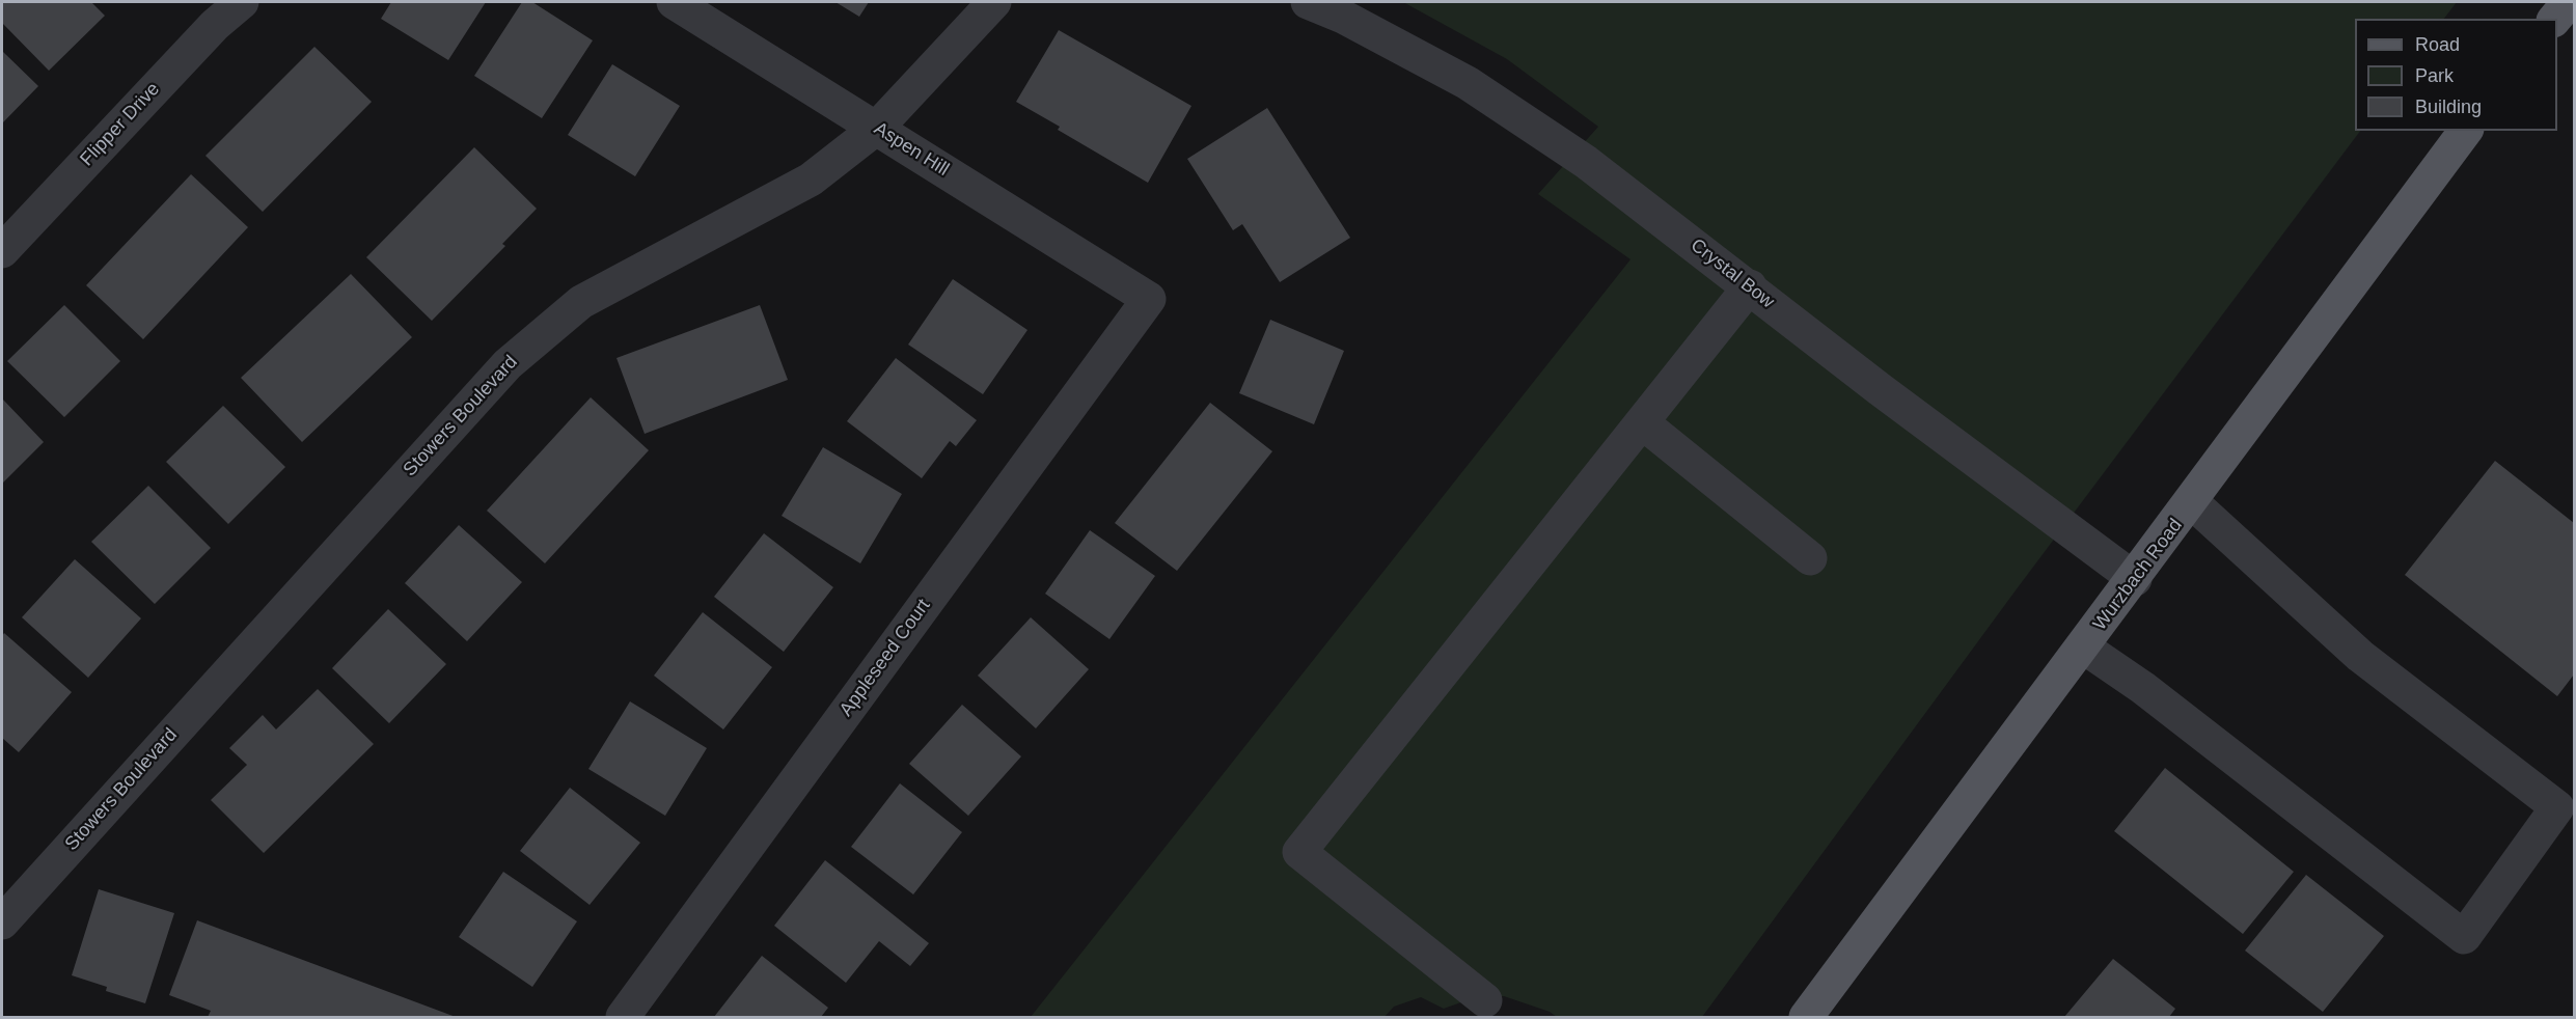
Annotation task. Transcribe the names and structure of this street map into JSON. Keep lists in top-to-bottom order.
{
  "streets": {
    "main road": ["Wurzbach Road"],
    "street": [
      "Flipper Drive",
      "Aspen Hill",
      "Crystal Bow",
      "Stowers Boulevard",
      "Appleseed Court"
    ]
  },
  "crossings": [
    ["Aspen Hill", "Stowers Boulevard"],
    ["Aspen Hill", "Appleseed Court"],
    ["Crystal Bow", "Wurzbach Road"]
  ],
  "legend": ["Road", "Park", "Building"]
}
